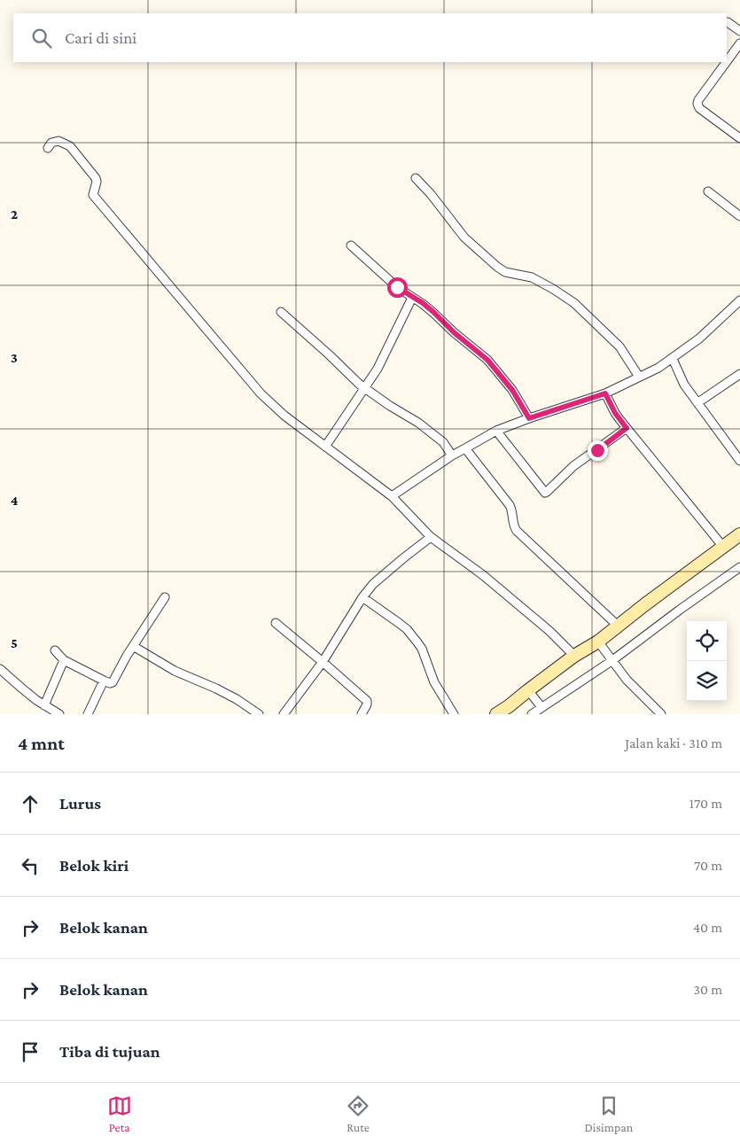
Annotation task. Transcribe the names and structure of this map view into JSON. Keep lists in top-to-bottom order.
{
  "page": {
    "search": "Cari di sini",
    "heading": ["4 mnt", "Jalan kaki · 310 m"],
    "list": [
      ["Lurus", "170 m"],
      ["Belok kiri", "70 m"],
      ["Belok kanan", "40 m"],
      ["Belok kanan", "30 m"],
      "Tiba di tujuan"
    ],
    "nav": ["Peta", "Rute", "Disimpan"]
  },
  "grid": {
    "rows": [
      "2",
      "3",
      "4",
      "5"
    ]
  }
}
